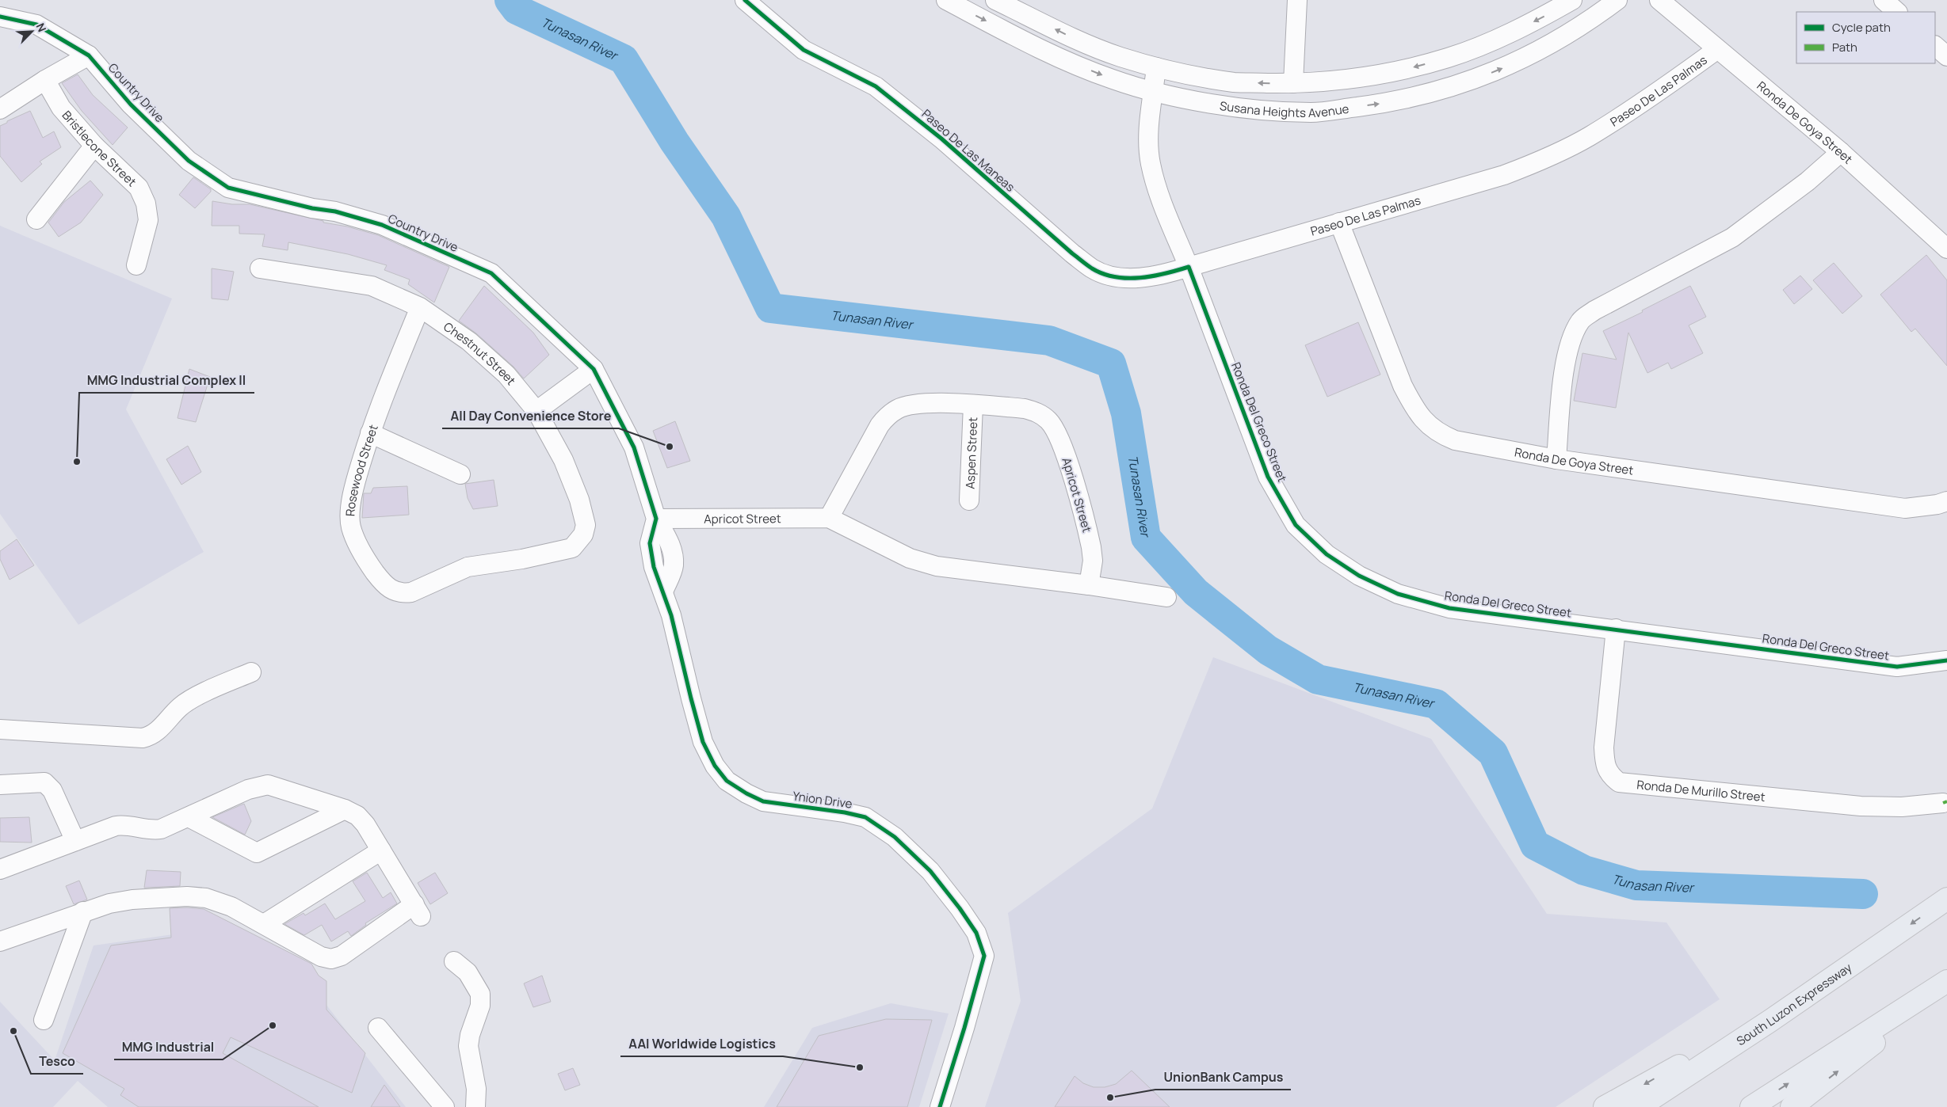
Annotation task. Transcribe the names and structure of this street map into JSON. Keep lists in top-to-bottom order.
{
  "streets": {
    "highway": ["South Luzon Expressway"],
    "street": [
      "Paseo De Las Palmas",
      "Country Drive",
      "Susana Heights Avenue",
      "Ronda De Goya Street",
      "Bristlecone Street",
      "Paseo De Las Maneas",
      "Chestnut Street",
      "Ronda Del Greco Street",
      "Aspen Street",
      "Rosewood Street",
      "Apricot Street",
      "Ronda De Murillo Street",
      "Ynion Drive"
    ]
  },
  "crossings": [
    ["Paseo De Las Palmas", "Ronda De Goya Street"],
    ["Paseo De Las Palmas", "Paseo De Las Maneas"],
    ["Paseo De Las Palmas", "Ronda Del Greco Street"],
    ["Country Drive", "Apricot Street"],
    ["Country Drive", "Ynion Drive"],
    ["Paseo De Las Maneas", "Ronda Del Greco Street"],
    ["Chestnut Street", "Rosewood Street"],
    ["Ronda Del Greco Street", "Ronda De Murillo Street"],
    ["Aspen Street", "Apricot Street"],
    ["Apricot Street", "Ynion Drive"]
  ],
  "water": ["Tunasan River"],
  "places": [
    "All Day Convenience Store",
    "MMG Industrial Complex II",
    "MMG Industrial",
    "Tesco",
    "AAI Worldwide Logistics",
    "UnionBank Campus"
  ],
  "legend": ["Cycle path", "Path"],
  "north": "top right"
}
